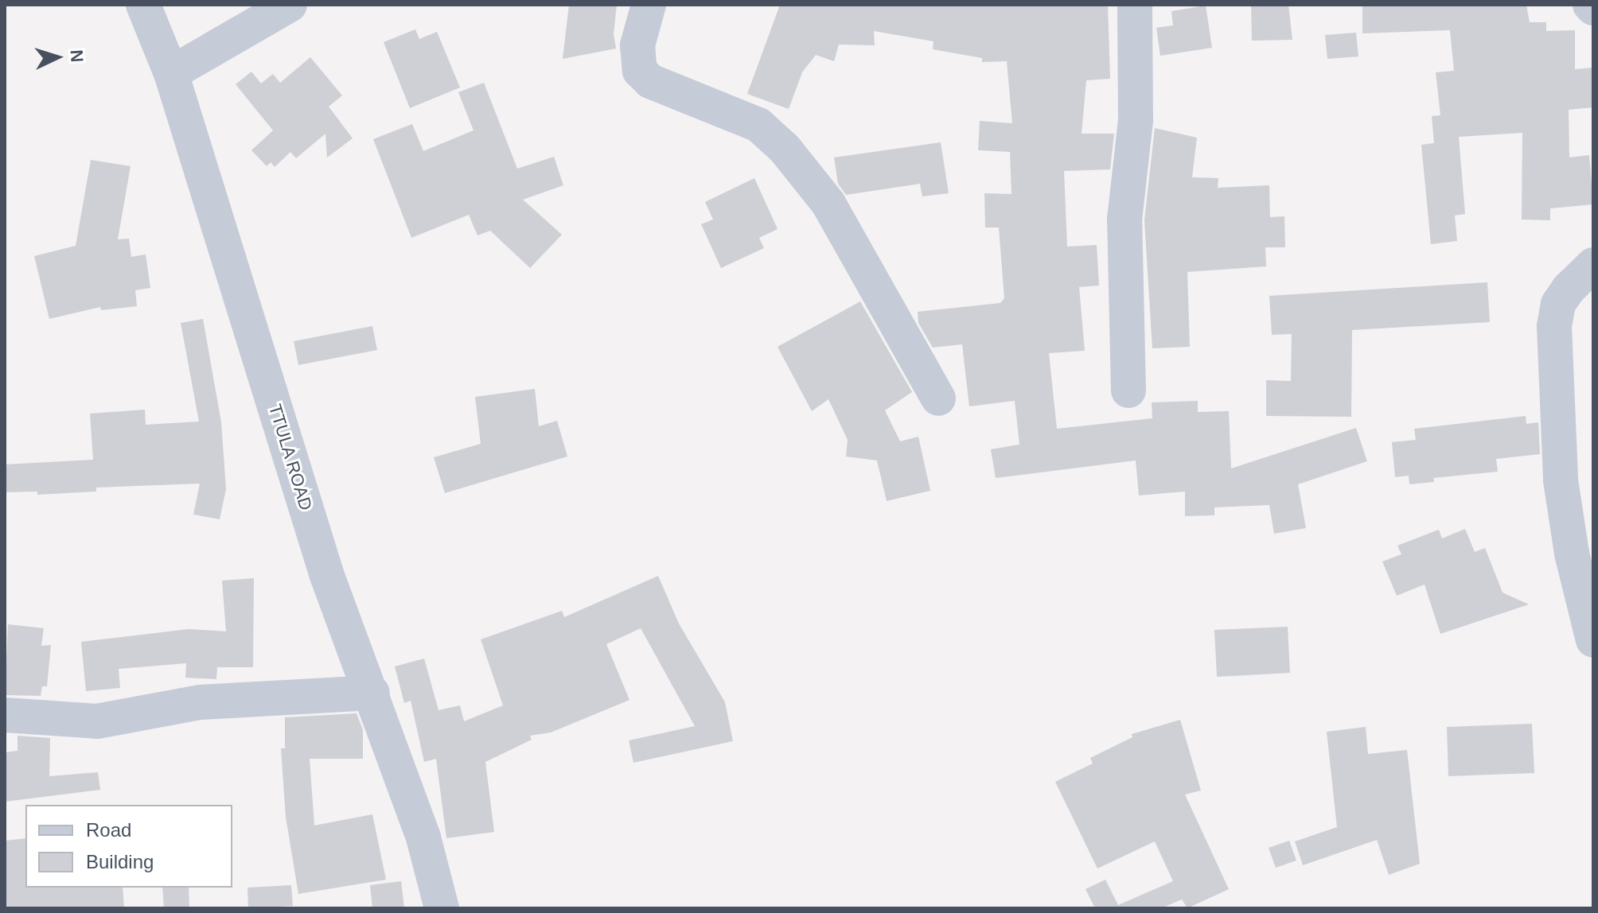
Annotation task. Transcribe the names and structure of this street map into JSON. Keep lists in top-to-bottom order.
{
  "streets": {
    "street": ["TTULA ROAD"]
  },
  "legend": ["Road", "Building"],
  "north": "right"
}
